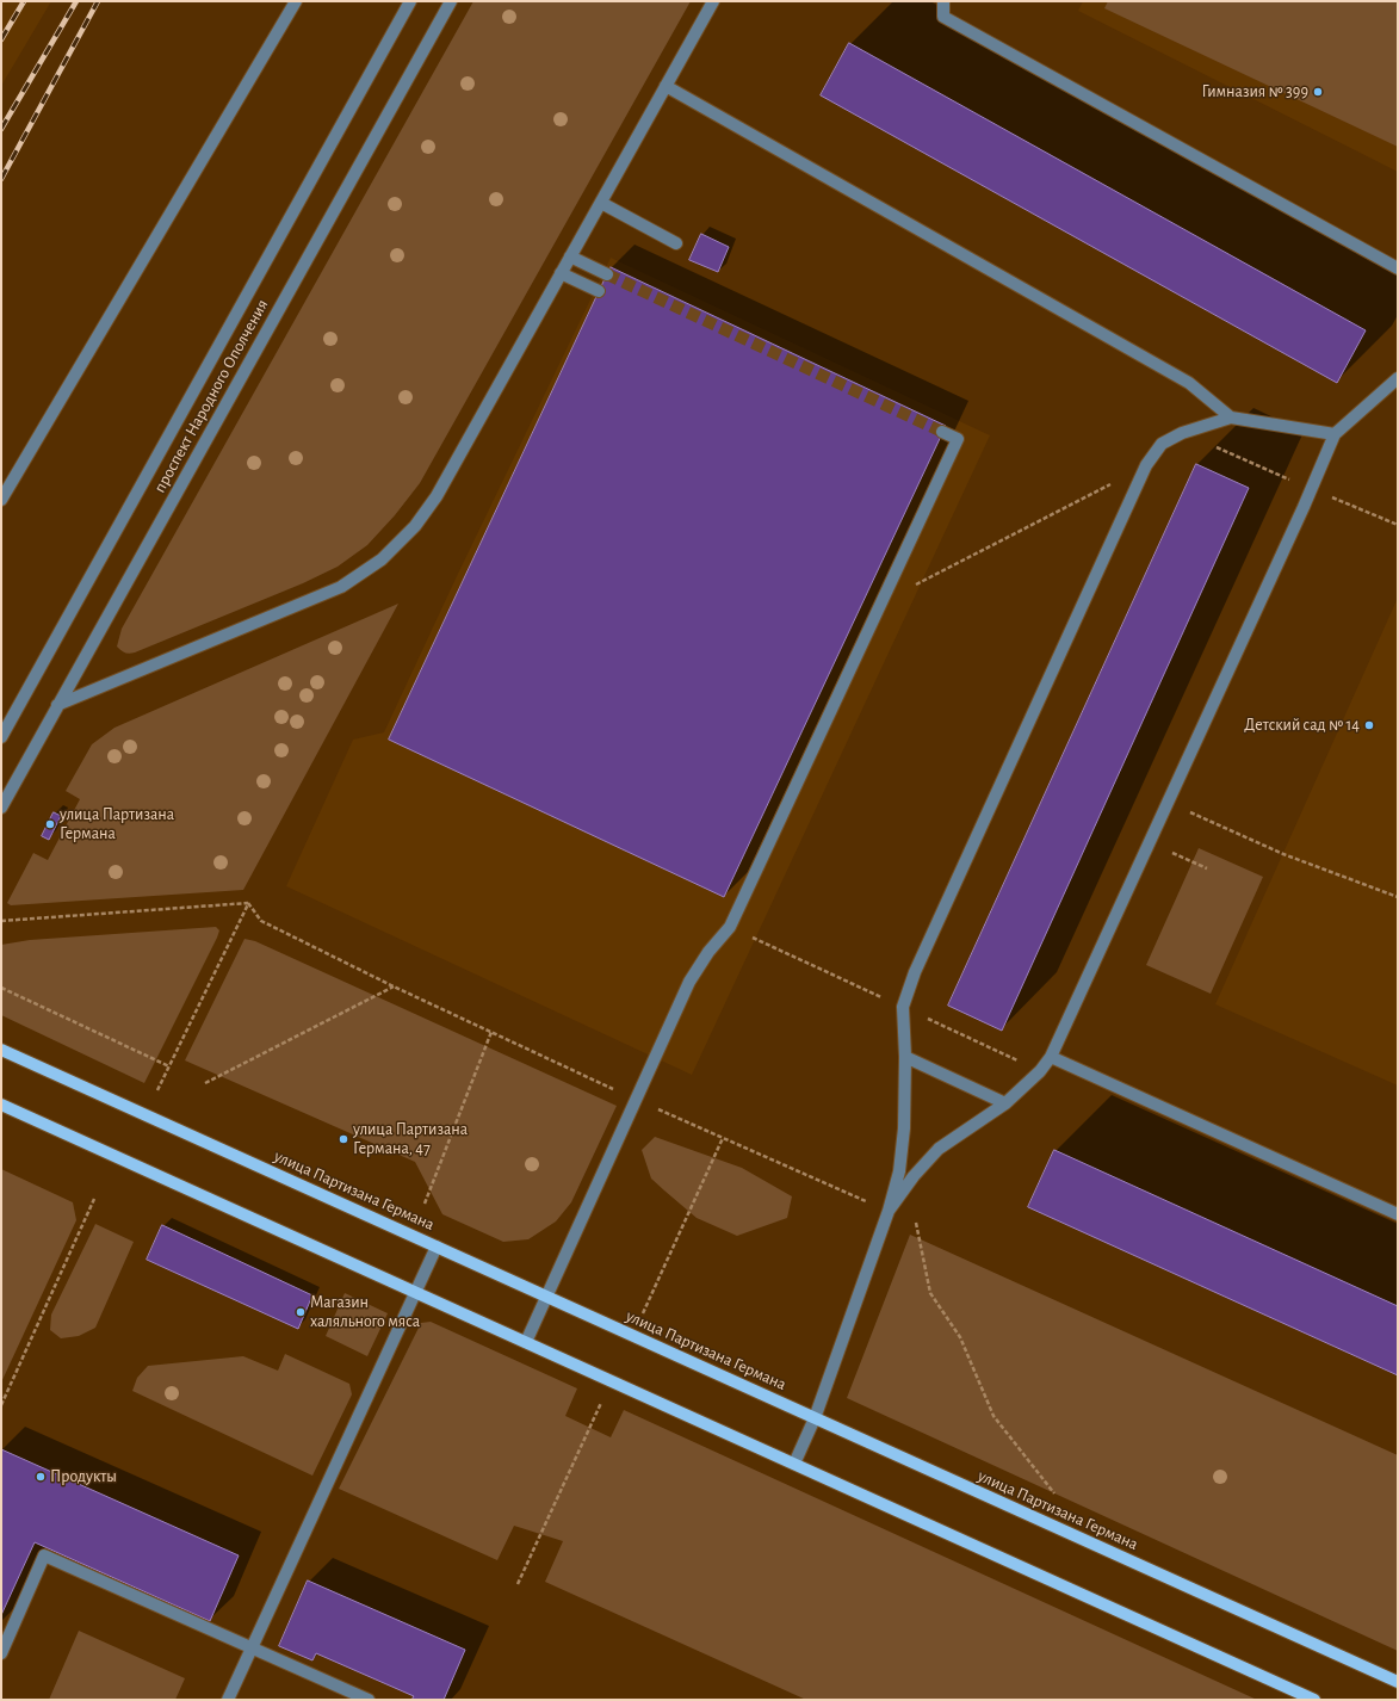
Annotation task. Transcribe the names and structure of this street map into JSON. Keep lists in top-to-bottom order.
{
  "streets": {
    "main road": ["улица Партизана Германа"],
    "street": ["проспект Народного Ополчения"]
  },
  "places": [
    "Гимназия № 399",
    "Детский сад № 14",
    "улица Партизана Германа",
    "улица Партизана Германа, 47",
    "Магазин халяльного мяса",
    "Продукты"
  ]
}
